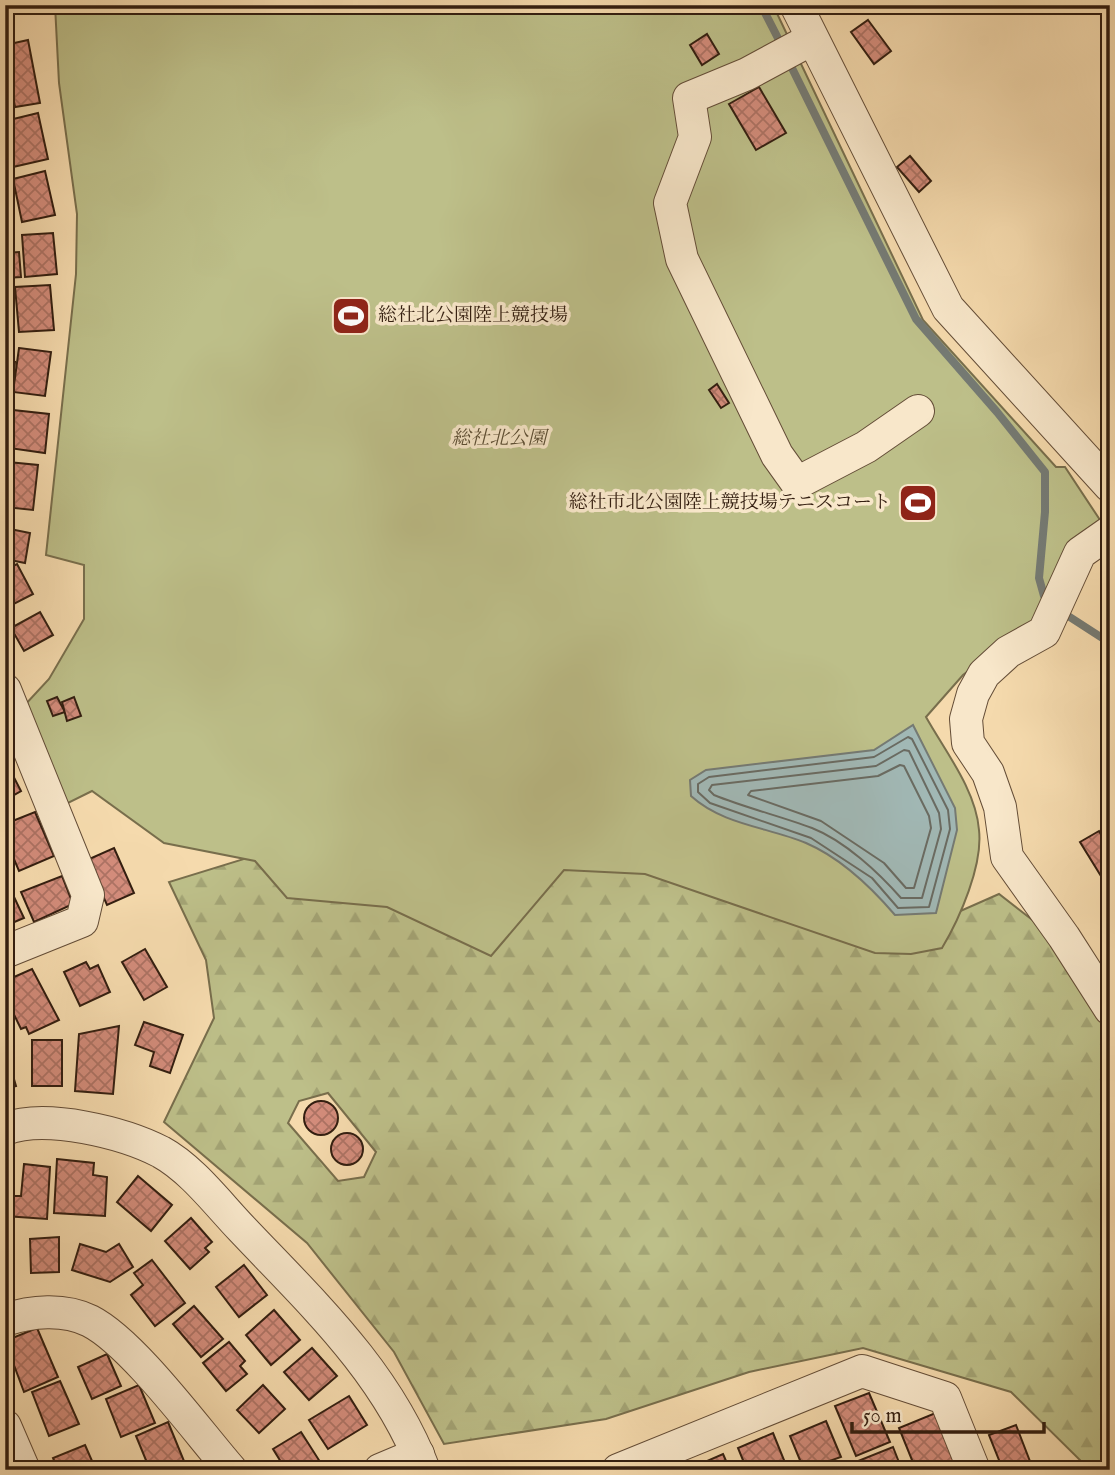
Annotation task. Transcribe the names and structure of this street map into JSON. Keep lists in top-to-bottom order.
{
  "parks": ["総社北公園"],
  "places": {
    "sports": ["総社北公園陸上競技場", "総社市北公園陸上競技場テニスコート"]
  },
  "scale_bar": "50 m"
}
